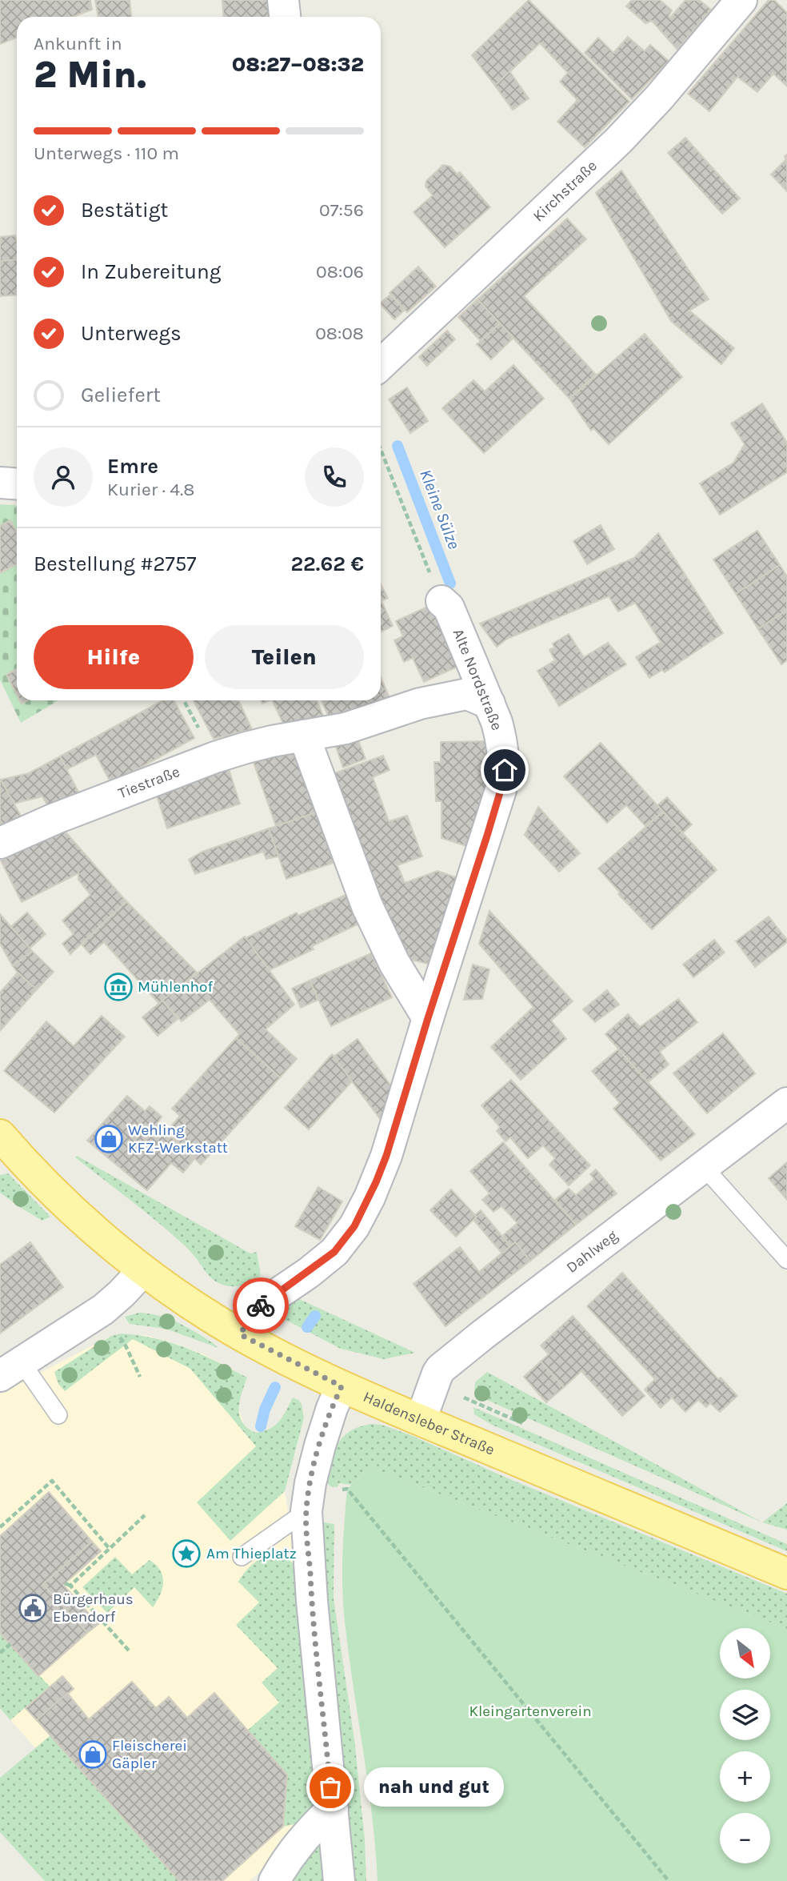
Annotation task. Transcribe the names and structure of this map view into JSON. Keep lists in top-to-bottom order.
{
  "streets": {
    "main road": ["Haldensleber Straße"],
    "street": [
      "Kirchstraße",
      "Alte Nordstraße",
      "Tiestraße",
      "Dahlweg"
    ]
  },
  "crossings": [
    ["Alte Nordstraße", "Tiestraße"],
    ["Alte Nordstraße", "Haldensleber Straße"],
    ["Dahlweg", "Haldensleber Straße"]
  ],
  "water": ["Kleine Sülze"],
  "parks": ["Kleingartenverein"],
  "places": {
    "museum": ["Mühlenhof"],
    "shop": ["Wehling KFZ-Werkstatt", "Fleischerei Gäpler"],
    "place": ["Am Thieplatz"],
    "public building": ["Bürgerhaus Ebendorf"],
    "other": ["nah und gut"]
  },
  "north": "bottom right",
  "page": {
    "heading": ["2 Min.", "Ankunft in", "08:27–08:32"],
    "panel": [
      "Emre",
      "Kurier · 4.8",
      "Bestellung #2757",
      "22.62 €"
    ],
    "bar": "Unterwegs · 110 m",
    "list": [
      ["Bestätigt", "07:56"],
      ["In Zubereitung", "08:06"],
      ["Unterwegs", "08:08"],
      "Geliefert"
    ],
    "buttons": ["Hilfe", "Teilen"],
    "map_buttons": ["+", "−"],
    "bubble": "nah und gut"
  }
}
